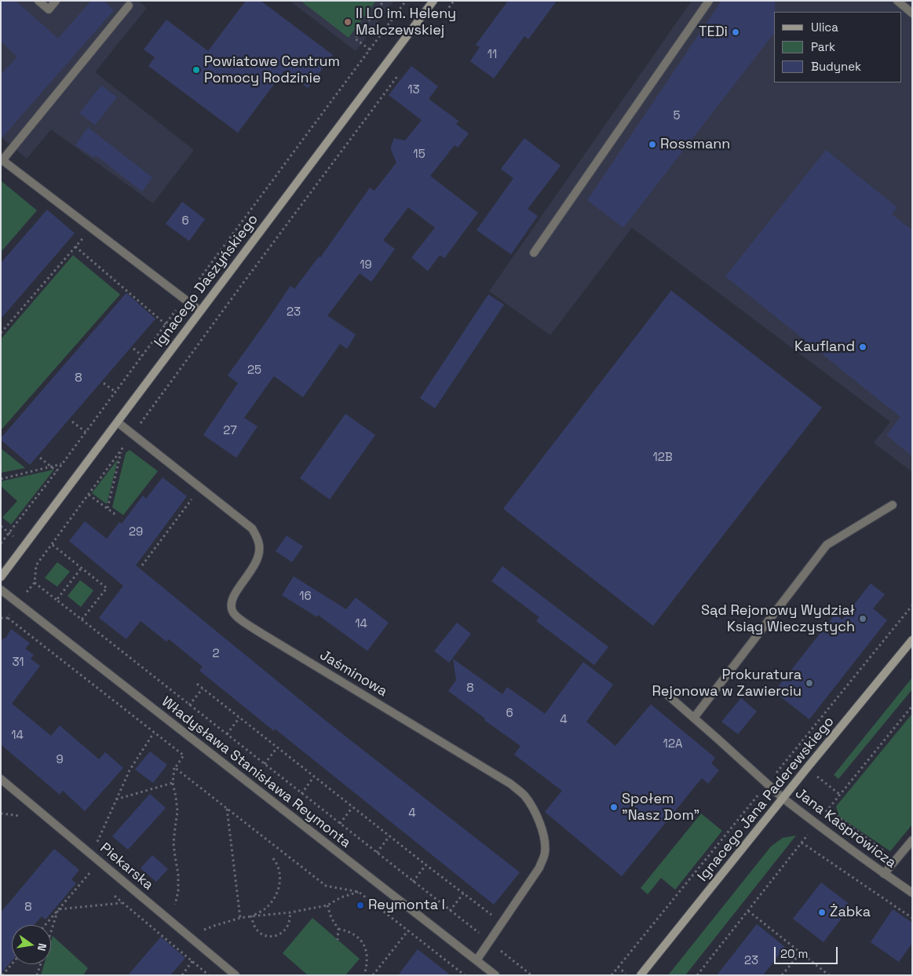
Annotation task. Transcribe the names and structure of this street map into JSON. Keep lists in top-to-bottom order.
{
  "streets": {
    "street": [
      "Ignacego Daszyńskiego",
      "Jaśminowa",
      "Władysława Stanisława Reymonta",
      "Ignacego Jana Paderewskiego",
      "Jana Kasprowicza",
      "Piekarska"
    ]
  },
  "crossings": [
    ["Ignacego Daszyńskiego", "Jaśminowa"],
    ["Jaśminowa", "Władysława Stanisława Reymonta"],
    ["Ignacego Jana Paderewskiego", "Jana Kasprowicza"]
  ],
  "places": [
    "II LO im. Heleny Malczewskiej",
    "TEDi",
    "Powiatowe Centrum Pomocy Rodzinie",
    "Rossmann",
    "Kaufland",
    "Sąd Rejonowy Wydział Ksiąg Wieczystych",
    "Prokuratura Rejonowa w Zawierciu",
    "Społem \"Nasz Dom\"",
    "Reymonta I",
    "Żabka"
  ],
  "house_numbers": [
    "11",
    "13",
    "5",
    "15",
    "6",
    "19",
    "23",
    "25",
    "8",
    "27",
    "12B",
    "29",
    "16",
    "14",
    "2",
    "31",
    "8",
    "6",
    "4",
    "14",
    "12A",
    "9",
    "4",
    "8",
    "23"
  ],
  "legend": ["Ulica", "Park", "Budynek"],
  "scale_bar": "20 m",
  "north": "right"
}
